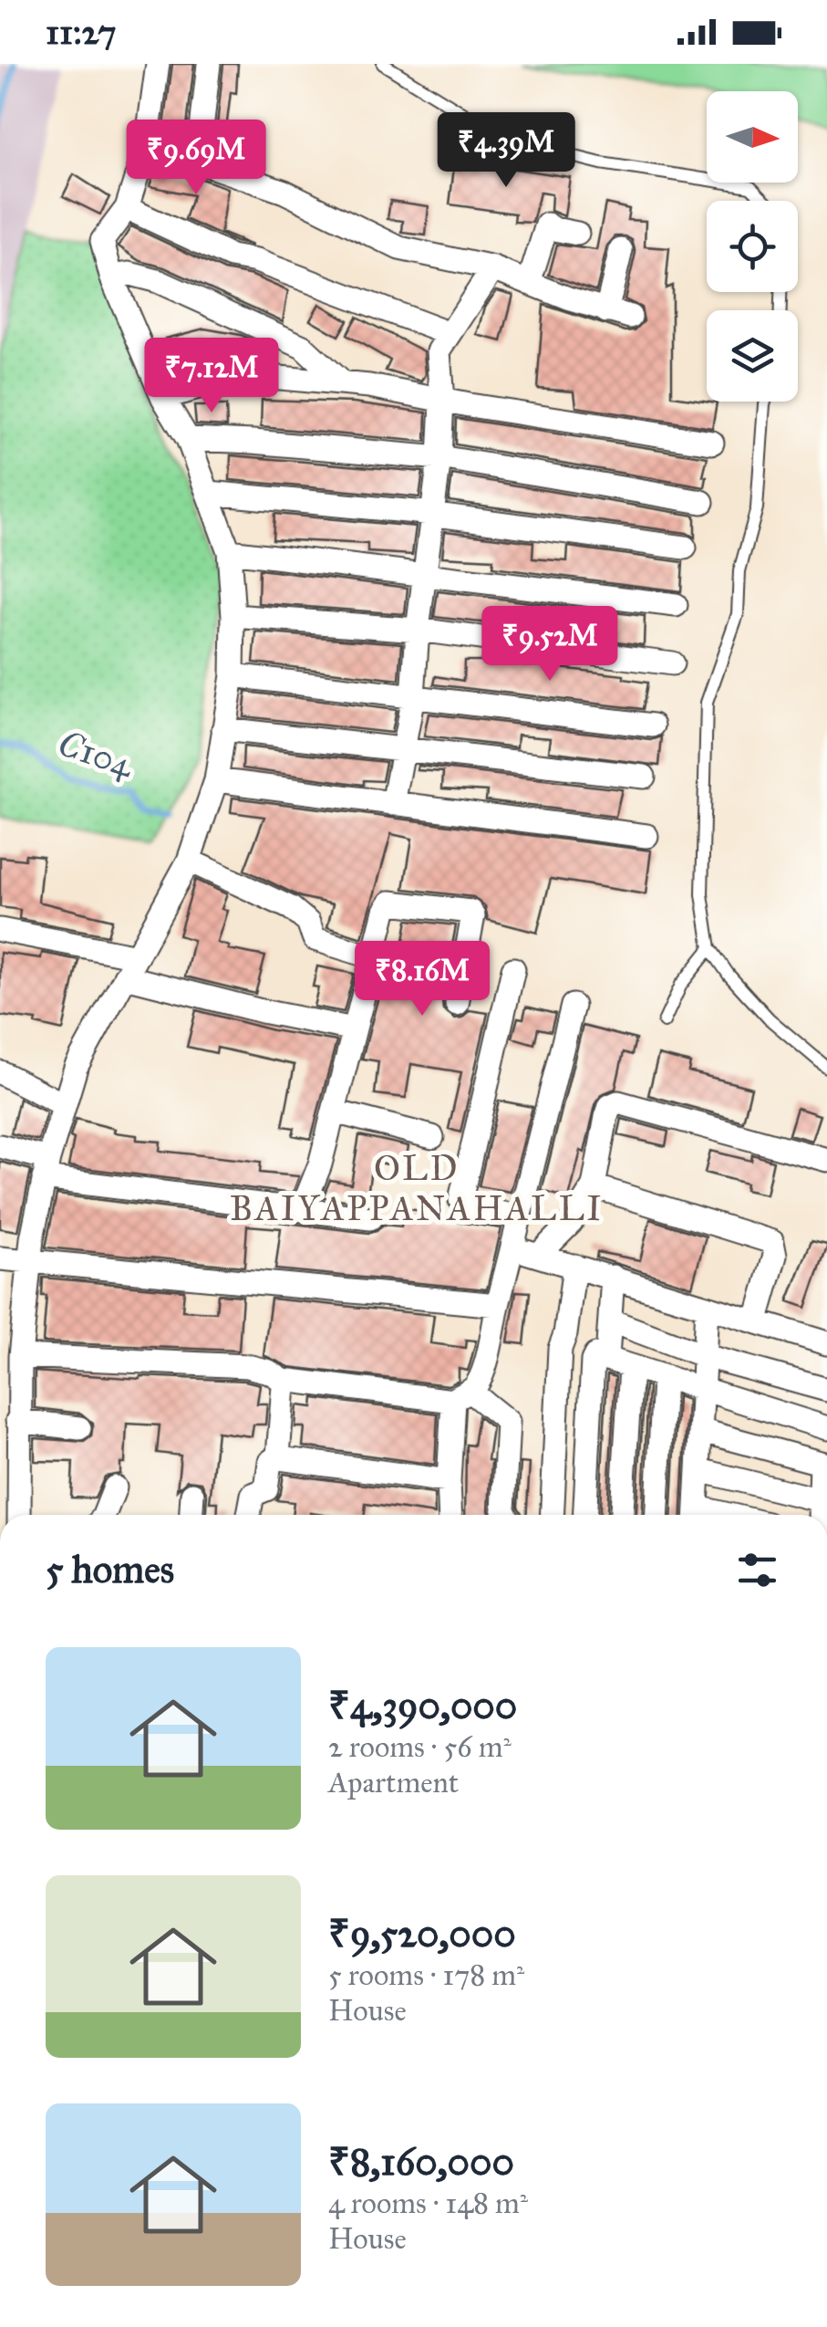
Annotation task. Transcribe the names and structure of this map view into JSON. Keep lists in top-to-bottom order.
{
  "districts": ["OLD BAIYAPPANAHALLI"],
  "water": ["C104"],
  "north": "right",
  "page": {
    "status": "11:27",
    "price": [
      "₹4.39M",
      "₹9.69M",
      "₹7.12M",
      "₹9.52M",
      "₹8.16M"
    ],
    "heading": "5 homes",
    "list": [
      {
        "name": "₹4,390,000",
        "note": "2 rooms · 56 m² · Apartment"
      },
      {
        "name": "₹9,520,000",
        "note": "5 rooms · 178 m² · House"
      },
      {
        "name": "₹8,160,000",
        "note": "4 rooms · 148 m² · House"
      }
    ]
  }
}
